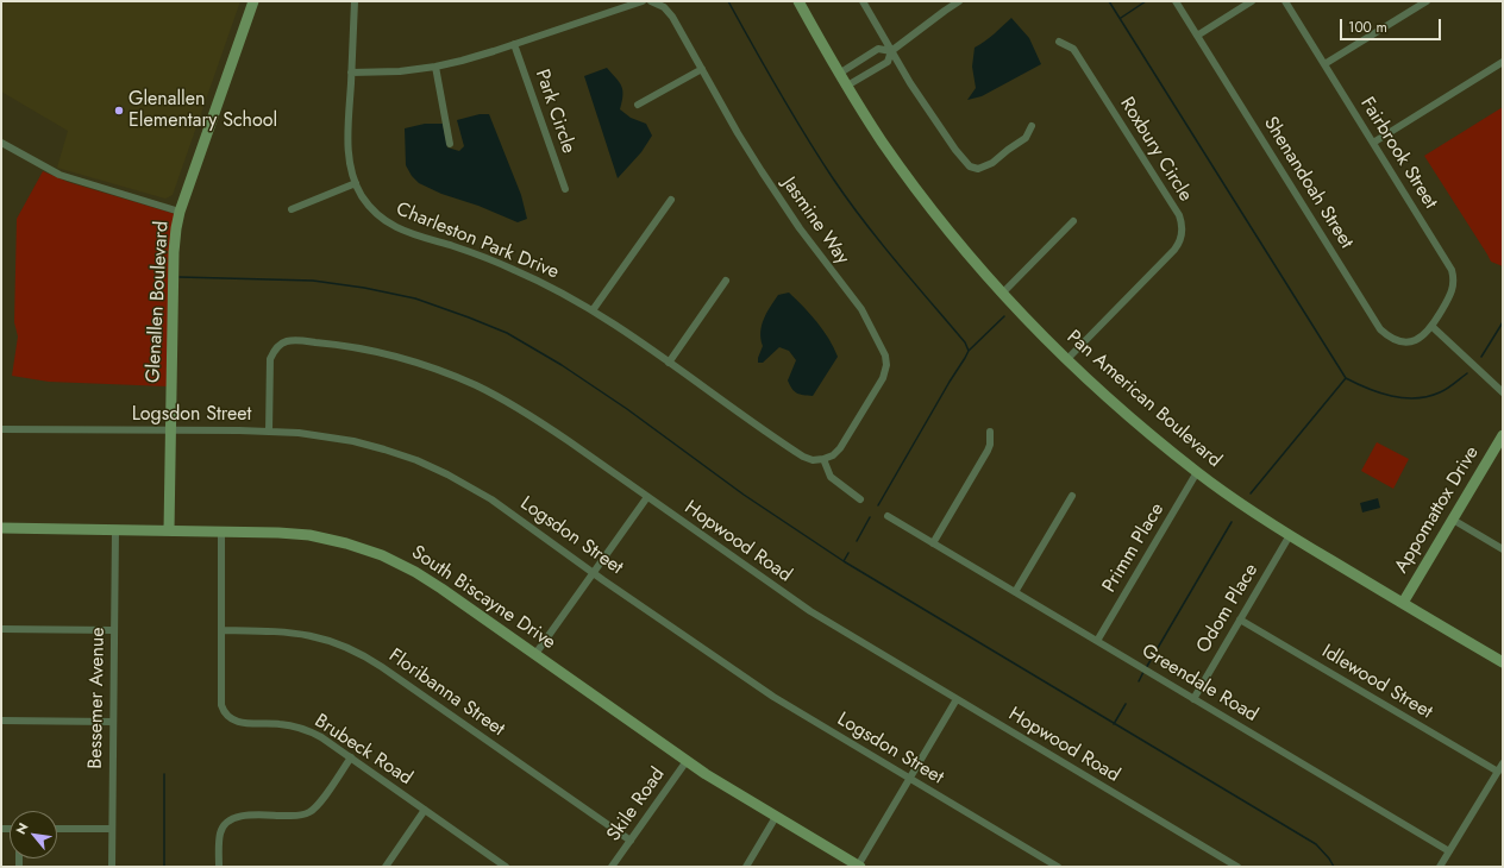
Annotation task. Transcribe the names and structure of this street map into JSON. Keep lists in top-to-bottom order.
{
  "streets": {
    "street": [
      "Park Circle",
      "Roxbury Circle",
      "Fairbrook Street",
      "Shenandoah Street",
      "Jasmine Way",
      "Charleston Park Drive",
      "Glenallen Boulevard",
      "Pan American Boulevard",
      "Logsdon Street",
      "Appomattox Drive",
      "Hopwood Road",
      "Primm Place",
      "South Biscayne Drive",
      "Odom Place",
      "Idlewood Street",
      "Greendale Road",
      "Floribanna Street",
      "Bessemer Avenue",
      "Brubeck Road",
      "Skile Road"
    ]
  },
  "crossings": [
    ["Roxbury Circle", "Pan American Boulevard"],
    ["Fairbrook Street", "Shenandoah Street"],
    ["Jasmine Way", "Charleston Park Drive"],
    ["Glenallen Boulevard", "Logsdon Street"],
    ["Glenallen Boulevard", "South Biscayne Drive"],
    ["Pan American Boulevard", "Appomattox Drive"],
    ["Pan American Boulevard", "Primm Place"],
    ["Pan American Boulevard", "Odom Place"],
    ["Logsdon Street", "Hopwood Road"],
    ["Primm Place", "Greendale Road"],
    ["South Biscayne Drive", "Bessemer Avenue"],
    ["South Biscayne Drive", "Brubeck Road"],
    ["South Biscayne Drive", "Skile Road"],
    ["Odom Place", "Idlewood Street"],
    ["Odom Place", "Greendale Road"],
    ["Floribanna Street", "Brubeck Road"],
    ["Floribanna Street", "Skile Road"]
  ],
  "places": ["Glenallen Elementary School"],
  "scale_bar": "100 m",
  "north": "top left"
}
